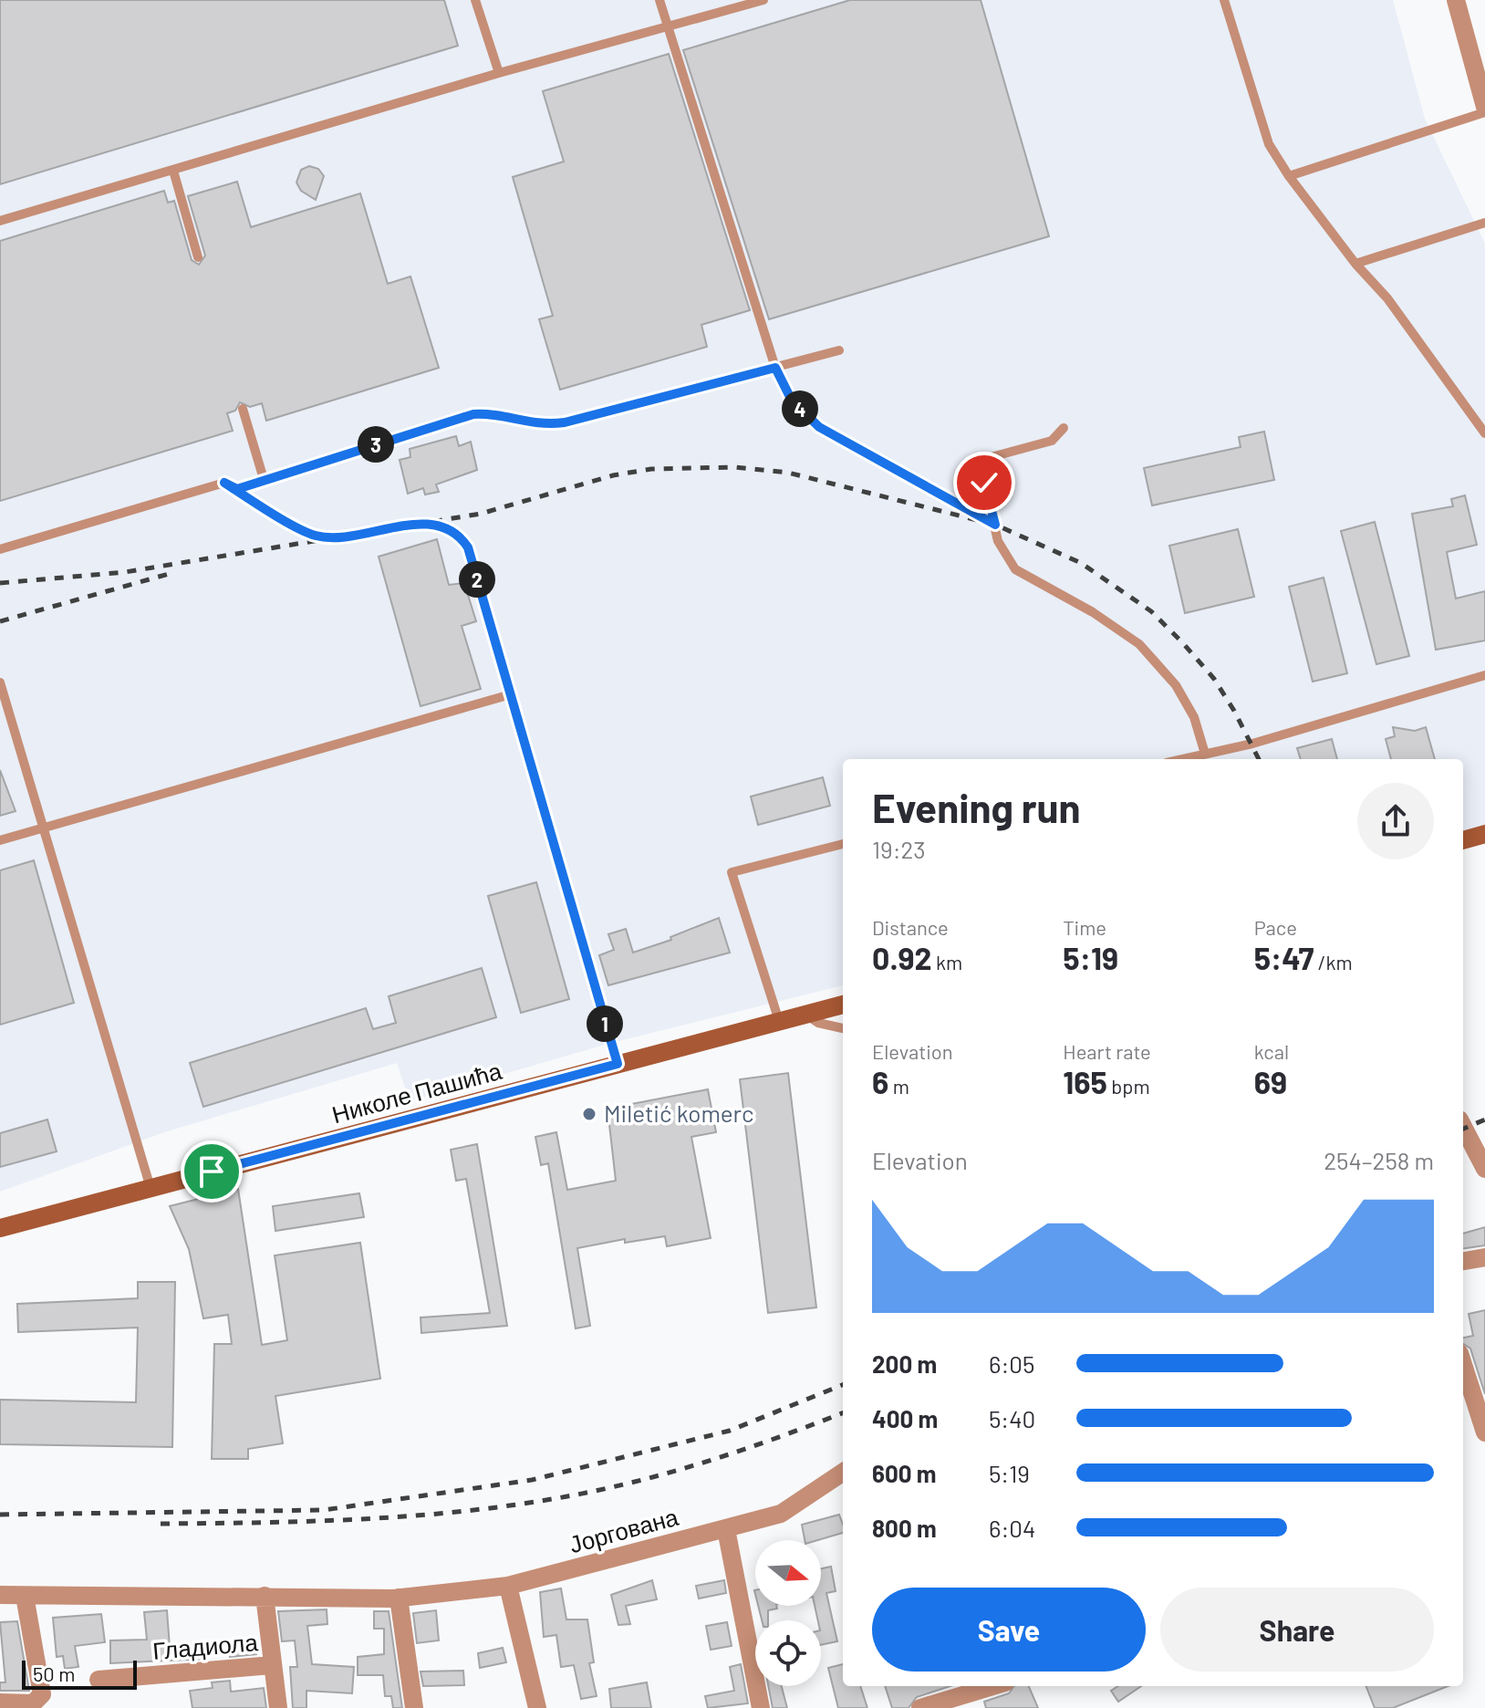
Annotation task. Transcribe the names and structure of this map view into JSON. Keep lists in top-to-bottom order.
{
  "streets": {
    "main road": ["Николе Пашића"],
    "street": ["Јоргована", "Гладиола"]
  },
  "crossings": [
    ["Јоргована", "Гладиола"]
  ],
  "places": ["Miletić komerc"],
  "scale_bar": "50 m",
  "north": "right",
  "page": {
    "pins": [
      "4",
      "3",
      "2",
      "1"
    ],
    "heading": ["Evening run", "19:23"],
    "stats": [
      ["Distance", "0.92 km"],
      ["Time", "5:19"],
      ["Pace", "5:47 /km"],
      ["Elevation", "6 m"],
      ["Heart rate", "165 bpm"],
      ["kcal", "69"]
    ],
    "chart": ["Elevation", "254–258 m"],
    "list": [
      {
        "name": "200 m",
        "note": "6:05"
      },
      {
        "name": "400 m",
        "note": "5:40"
      },
      {
        "name": "600 m",
        "note": "5:19"
      },
      {
        "name": "800 m",
        "note": "6:04"
      }
    ],
    "buttons": ["Save", "Share"],
    "scale": "50 m"
  }
}
